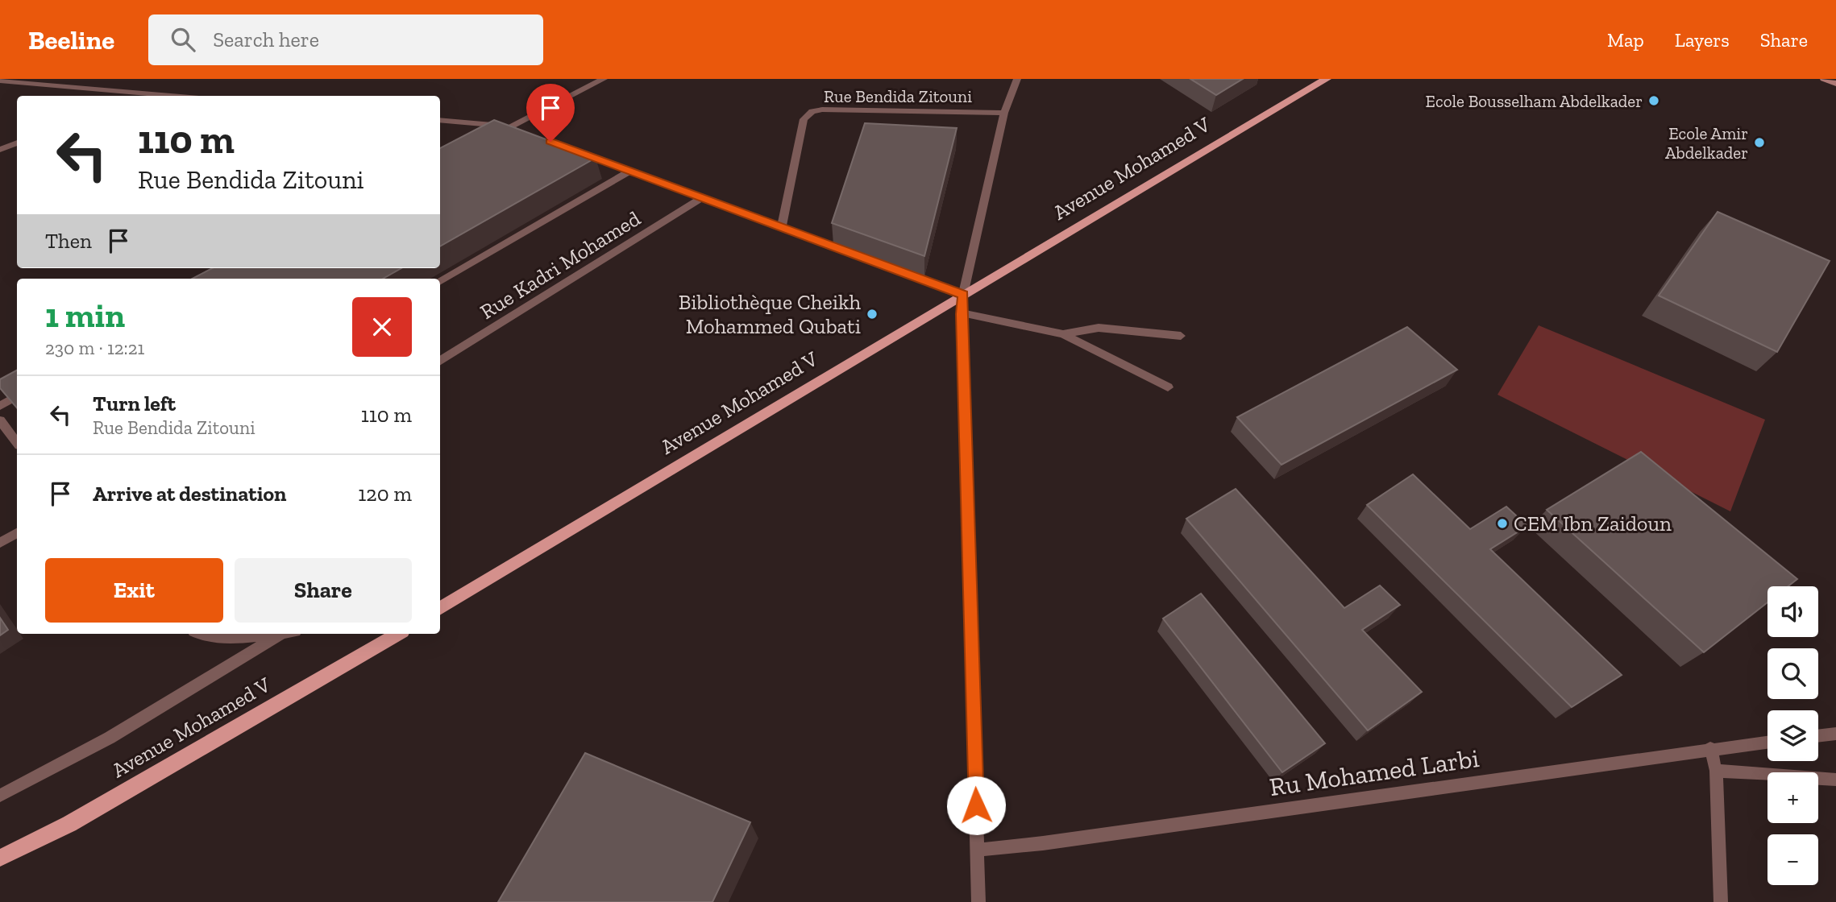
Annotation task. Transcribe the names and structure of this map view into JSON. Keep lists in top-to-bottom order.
{
  "streets": {
    "main road": ["Avenue Mohamed V"],
    "street": ["Rue Bendida Zitouni", "Rue Kadri Mohamed", "Ru Mohamed Larbi"]
  },
  "places": [
    "Ecole Bousselham Abdelkader",
    "Ecole Amir Abdelkader",
    "Bibliothèque Cheikh Mohammed Qubati",
    "CEM Ibn Zaidoun"
  ],
  "page": {
    "header": "Beeline",
    "search": "Search here",
    "nav": ["Map", "Layers", "Share"],
    "turn": ["110 m", "Rue Bendida Zitouni"],
    "then": "Then",
    "heading": ["1 min", "230 m · 12:21"],
    "list": [
      {
        "name": "Turn left",
        "note": "Rue Bendida Zitouni",
        "value": "110 m"
      },
      {
        "name": "Arrive at destination",
        "value": "120 m"
      }
    ],
    "buttons": ["Exit", "Share"],
    "map_buttons": ["+", "−"]
  }
}
